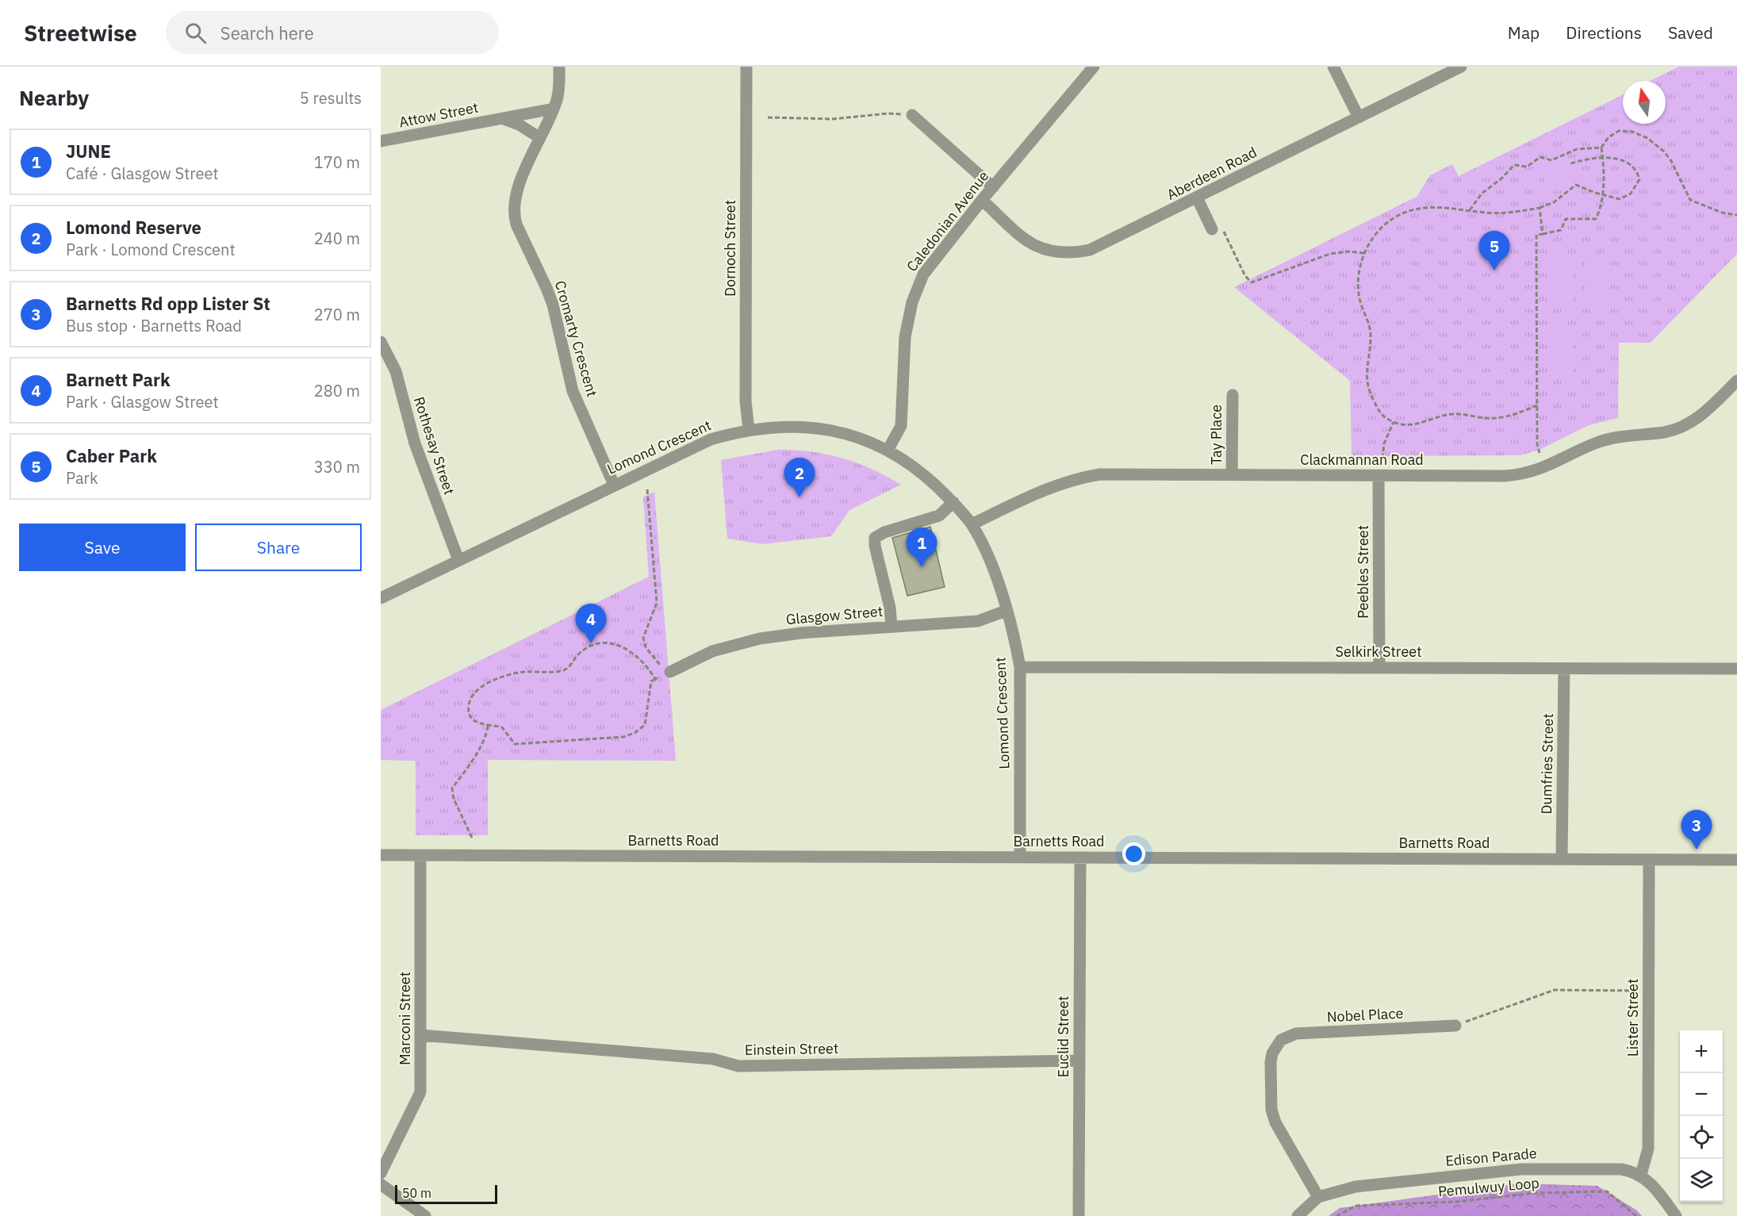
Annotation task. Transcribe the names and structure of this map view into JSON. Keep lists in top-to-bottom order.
{
  "streets": {
    "street": [
      "Attow Street",
      "Aberdeen Road",
      "Caledonian Avenue",
      "Dornoch Street",
      "Cromarty Crescent",
      "Tay Place",
      "Rothesay Street",
      "Lomond Crescent",
      "Clackmannan Road",
      "Peebles Street",
      "Glasgow Street",
      "Selkirk Street",
      "Dumfries Street",
      "Barnetts Road",
      "Nobel Place",
      "Lister Street",
      "Marconi Street",
      "Euclid Street",
      "Einstein Street",
      "Edison Parade"
    ],
    "path": ["Pemulwuy Loop"]
  },
  "crossings": [
    ["Attow Street", "Cromarty Crescent"],
    ["Aberdeen Road", "Caledonian Avenue"],
    ["Caledonian Avenue", "Lomond Crescent"],
    ["Dornoch Street", "Lomond Crescent"],
    ["Cromarty Crescent", "Lomond Crescent"],
    ["Tay Place", "Clackmannan Road"],
    ["Rothesay Street", "Lomond Crescent"],
    ["Lomond Crescent", "Clackmannan Road"],
    ["Lomond Crescent", "Glasgow Street"],
    ["Lomond Crescent", "Selkirk Street"],
    ["Lomond Crescent", "Barnetts Road"],
    ["Clackmannan Road", "Peebles Street"],
    ["Peebles Street", "Selkirk Street"],
    ["Selkirk Street", "Dumfries Street"],
    ["Dumfries Street", "Barnetts Road"],
    ["Barnetts Road", "Lister Street"],
    ["Barnetts Road", "Marconi Street"],
    ["Barnetts Road", "Euclid Street"],
    ["Nobel Place", "Edison Parade"],
    ["Lister Street", "Edison Parade"],
    ["Marconi Street", "Einstein Street"],
    ["Euclid Street", "Einstein Street"]
  ],
  "scale_bar": "50 m",
  "north": "top",
  "page": {
    "header": "Streetwise",
    "search": "Search here",
    "nav": ["Map", "Directions", "Saved"],
    "heading": ["Nearby", "5 results"],
    "list": [
      {
        "mark": "1",
        "name": "JUNE",
        "note": "Café · Glasgow Street",
        "value": "170 m"
      },
      {
        "mark": "2",
        "name": "Lomond Reserve",
        "note": "Park · Lomond Crescent",
        "value": "240 m"
      },
      {
        "mark": "3",
        "name": "Barnetts Rd opp Lister St",
        "note": "Bus stop · Barnetts Road",
        "value": "270 m"
      },
      {
        "mark": "4",
        "name": "Barnett Park",
        "note": "Park · Glasgow Street",
        "value": "280 m"
      },
      {
        "mark": "5",
        "name": "Caber Park",
        "note": "Park",
        "value": "330 m"
      }
    ],
    "pins": [
      "5",
      "2",
      "1",
      "4",
      "3"
    ],
    "buttons": ["Save", "Share"],
    "map_buttons": ["+", "−"],
    "scale": "50 m"
  }
}
